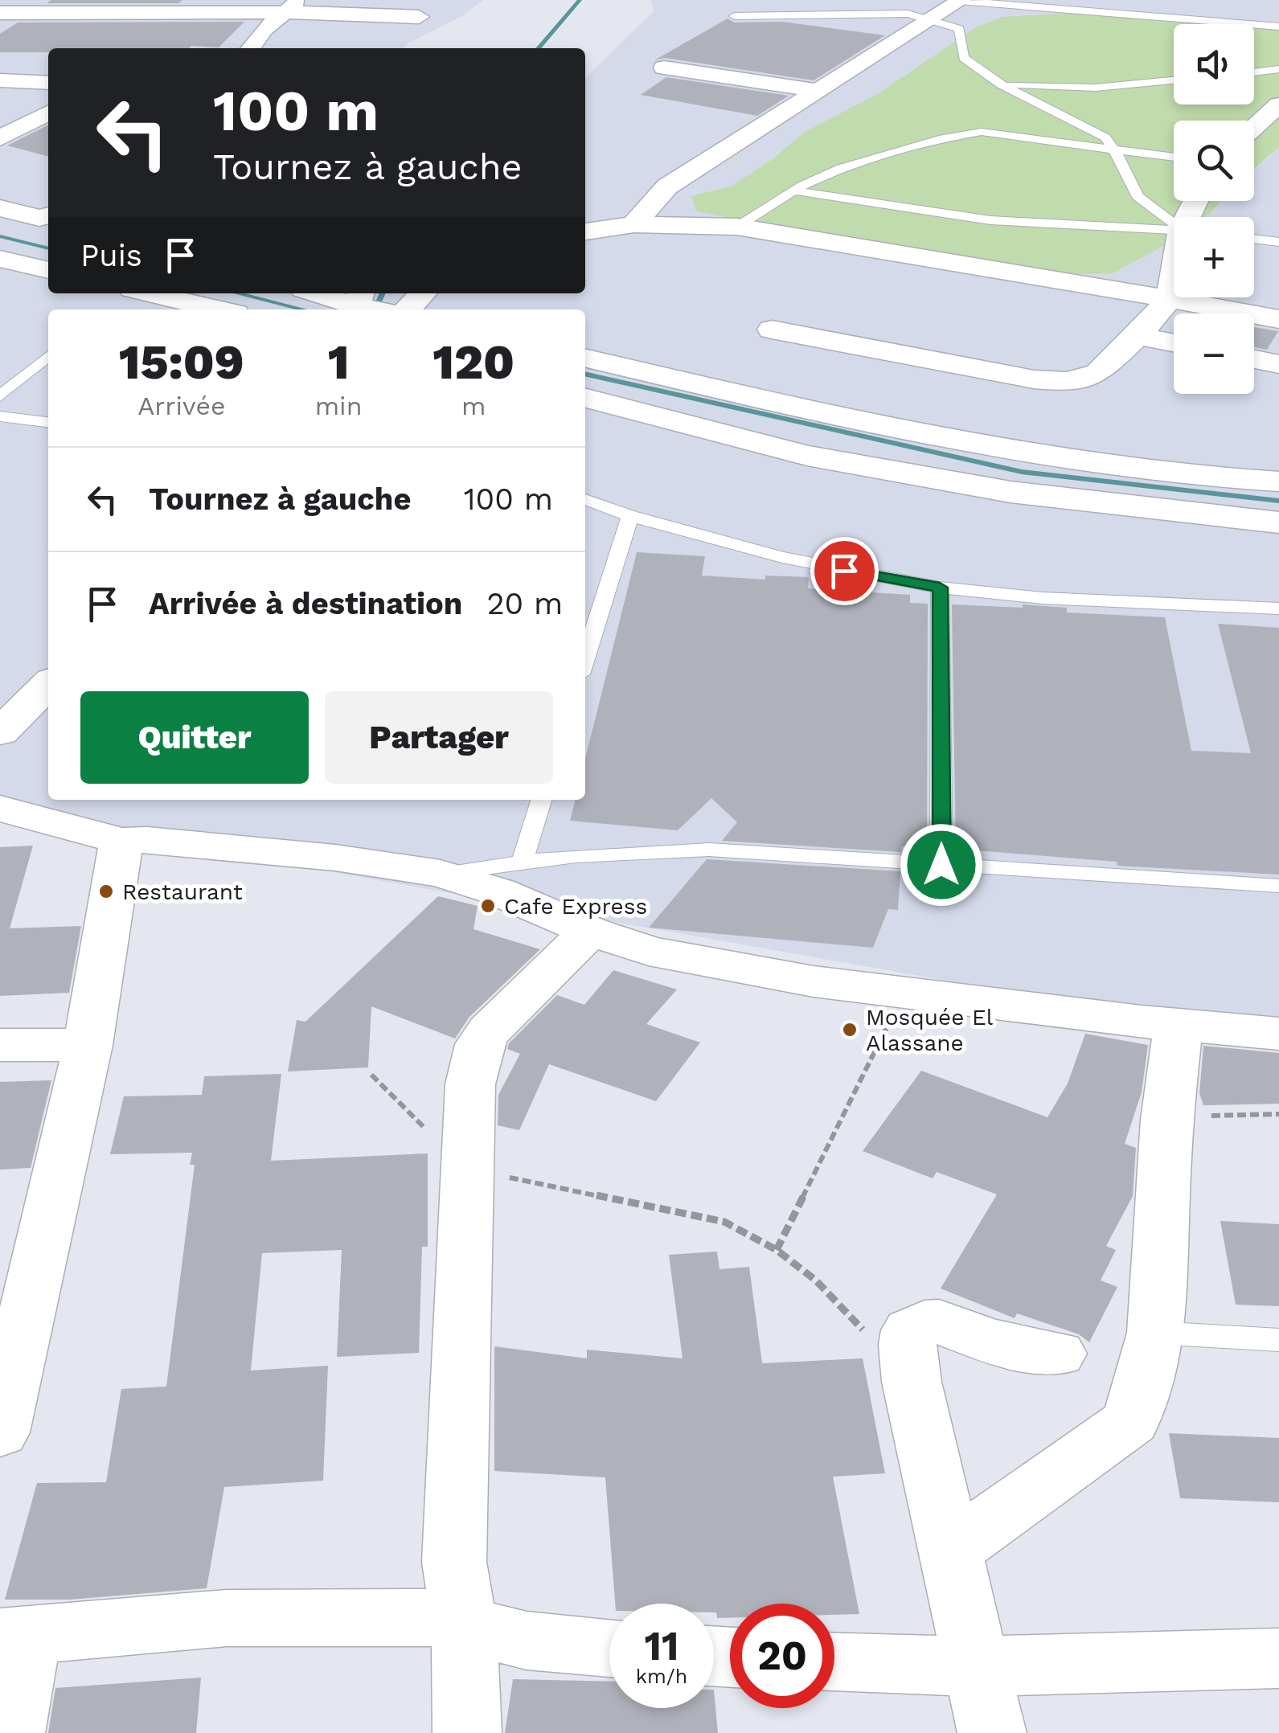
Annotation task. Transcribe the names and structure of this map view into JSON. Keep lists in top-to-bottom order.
{
  "places": ["Restaurant", "Cafe Express", "Mosquée El Alassane"],
  "page": {
    "map_buttons": ["+", "−"],
    "turn": ["100 m", "Tournez à gauche"],
    "then": "Puis",
    "eta": [
      "15:09",
      "Arrivée",
      "1",
      "min",
      "120",
      "m"
    ],
    "list": [
      {
        "name": "Tournez à gauche",
        "value": "100 m"
      },
      {
        "name": "Arrivée à destination",
        "value": "20 m"
      }
    ],
    "buttons": ["Quitter", "Partager"],
    "speed": "11 km/h",
    "limit": "20"
  }
}
